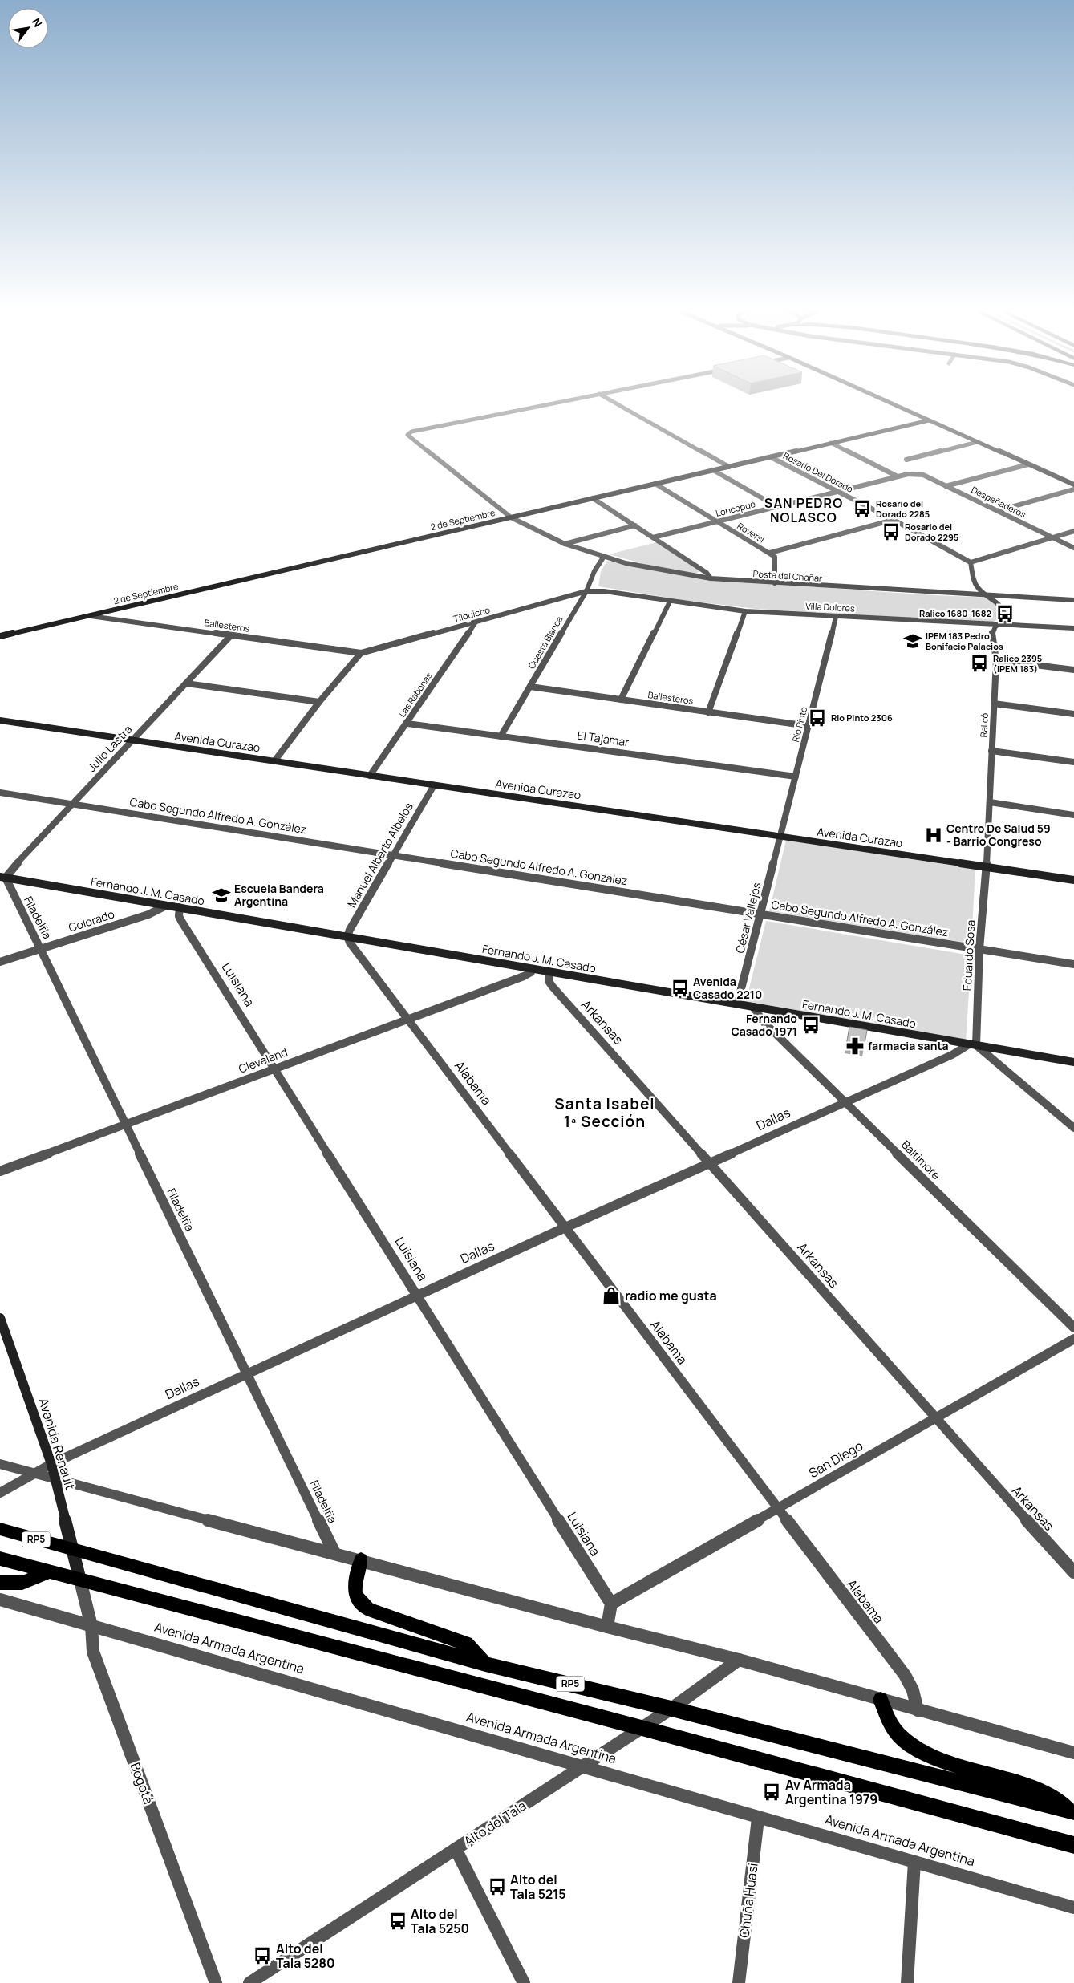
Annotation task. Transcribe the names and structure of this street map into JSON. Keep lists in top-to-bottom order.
{
  "streets": {
    "main road": ["RP5"],
    "street": [
      "Rosario Del Dorado",
      "Despeñaderos",
      "Loncopué",
      "2 de Septiembre",
      "Roversi",
      "Posta del Chañar",
      "Villa Dolores",
      "Tilquicho",
      "Ballesteros",
      "Cuesta Blanca",
      "Las Rabonas",
      "Río Pinto",
      "Ralicó",
      "El Tajamar",
      "Avenida Curazao",
      "Julio Lastra",
      "Cabo Segundo Alfredo A. González",
      "Manuel Alberto Albelos",
      "Fernando J. M. Casado",
      "Filadelfia",
      "César Vallejos",
      "Colorado",
      "Eduardo Sosa",
      "Luisiana",
      "Arkansas",
      "Cleveland",
      "Alabama",
      "Dallas",
      "Baltimore",
      "Avenida Renault",
      "San Diego",
      "Avenida Armada Argentina",
      "Bogotá",
      "Alto del Tala",
      "Chuña Huasi"
    ]
  },
  "crossings": [
    ["Rosario Del Dorado", "Loncopué"],
    ["Rosario Del Dorado", "2 de Septiembre"],
    ["Despeñaderos", "Loncopué"],
    ["Loncopué", "Roversi"],
    ["2 de Septiembre", "Roversi"],
    ["2 de Septiembre", "Posta del Chañar"],
    ["2 de Septiembre", "Ballesteros"],
    ["Roversi", "Posta del Chañar"],
    ["Posta del Chañar", "Cuesta Blanca"],
    ["Posta del Chañar", "Ralicó"],
    ["Villa Dolores", "Tilquicho"],
    ["Villa Dolores", "Cuesta Blanca"],
    ["Villa Dolores", "Río Pinto"],
    ["Villa Dolores", "Ralicó"],
    ["Tilquicho", "Ballesteros"],
    ["Tilquicho", "Cuesta Blanca"],
    ["Tilquicho", "Las Rabonas"],
    ["Ballesteros", "Cuesta Blanca"],
    ["Ballesteros", "Río Pinto"],
    ["Ballesteros", "Julio Lastra"],
    ["Cuesta Blanca", "El Tajamar"],
    ["Las Rabonas", "El Tajamar"],
    ["Las Rabonas", "Avenida Curazao"],
    ["Río Pinto", "El Tajamar"],
    ["Río Pinto", "Avenida Curazao"],
    ["Río Pinto", "César Vallejos"],
    ["Ralicó", "Avenida Curazao"],
    ["Ralicó", "Eduardo Sosa"],
    ["Avenida Curazao", "Julio Lastra"],
    ["Avenida Curazao", "Manuel Alberto Albelos"],
    ["Avenida Curazao", "César Vallejos"],
    ["Avenida Curazao", "Eduardo Sosa"],
    ["Julio Lastra", "Cabo Segundo Alfredo A. González"],
    ["Julio Lastra", "Fernando J. M. Casado"],
    ["Julio Lastra", "Filadelfia"],
    ["Cabo Segundo Alfredo A. González", "Manuel Alberto Albelos"],
    ["Cabo Segundo Alfredo A. González", "César Vallejos"],
    ["Cabo Segundo Alfredo A. González", "Eduardo Sosa"],
    ["Manuel Alberto Albelos", "Fernando J. M. Casado"],
    ["Manuel Alberto Albelos", "Alabama"],
    ["Fernando J. M. Casado", "Filadelfia"],
    ["Fernando J. M. Casado", "César Vallejos"],
    ["Fernando J. M. Casado", "Colorado"],
    ["Fernando J. M. Casado", "Eduardo Sosa"],
    ["Fernando J. M. Casado", "Luisiana"],
    ["Fernando J. M. Casado", "Arkansas"],
    ["Fernando J. M. Casado", "Cleveland"],
    ["Fernando J. M. Casado", "Alabama"],
    ["Fernando J. M. Casado", "Dallas"],
    ["Fernando J. M. Casado", "Baltimore"],
    ["Filadelfia", "Colorado"],
    ["Filadelfia", "Cleveland"],
    ["Filadelfia", "Dallas"],
    ["Eduardo Sosa", "Dallas"],
    ["Luisiana", "Cleveland"],
    ["Luisiana", "Dallas"],
    ["Luisiana", "San Diego"],
    ["Arkansas", "Dallas"],
    ["Arkansas", "San Diego"],
    ["Cleveland", "Alabama"],
    ["Alabama", "Dallas"],
    ["Alabama", "San Diego"],
    ["Dallas", "Baltimore"],
    ["Dallas", "Avenida Renault"],
    ["Avenida Renault", "RP5"],
    ["Avenida Renault", "Bogotá"],
    ["RP5", "Bogotá"],
    ["RP5", "Alto del Tala"],
    ["Avenida Armada Argentina", "Bogotá"],
    ["Avenida Armada Argentina", "Alto del Tala"],
    ["Avenida Armada Argentina", "Chuña Huasi"]
  ],
  "districts": ["SAN PEDRO NOLASCO", "Santa Isabel 1ª Sección"],
  "places": {
    "bus stop": [
      "Rosario del Dorado 2285",
      "Rosario del Dorado 2295",
      "Ralico 1680-1682",
      "Ralico 2395 (IPEM 183)",
      "Rio Pinto 2306",
      "Avenida Casado 2210",
      "Fernando Casado 1971",
      "Av Armada Argentina 1979",
      "Alto del Tala 5215",
      "Alto del Tala 5250",
      "Alto del Tala 5280"
    ],
    "school or university": ["IPEM 183 Pedro Bonifacio Palacios", "Escuela Bandera Argentina"],
    "hospital": ["Centro De Salud 59 - Barrio Congreso"],
    "pharmacy": ["farmacia santa"],
    "shop": ["radio me gusta"]
  },
  "north": "top right"
}
